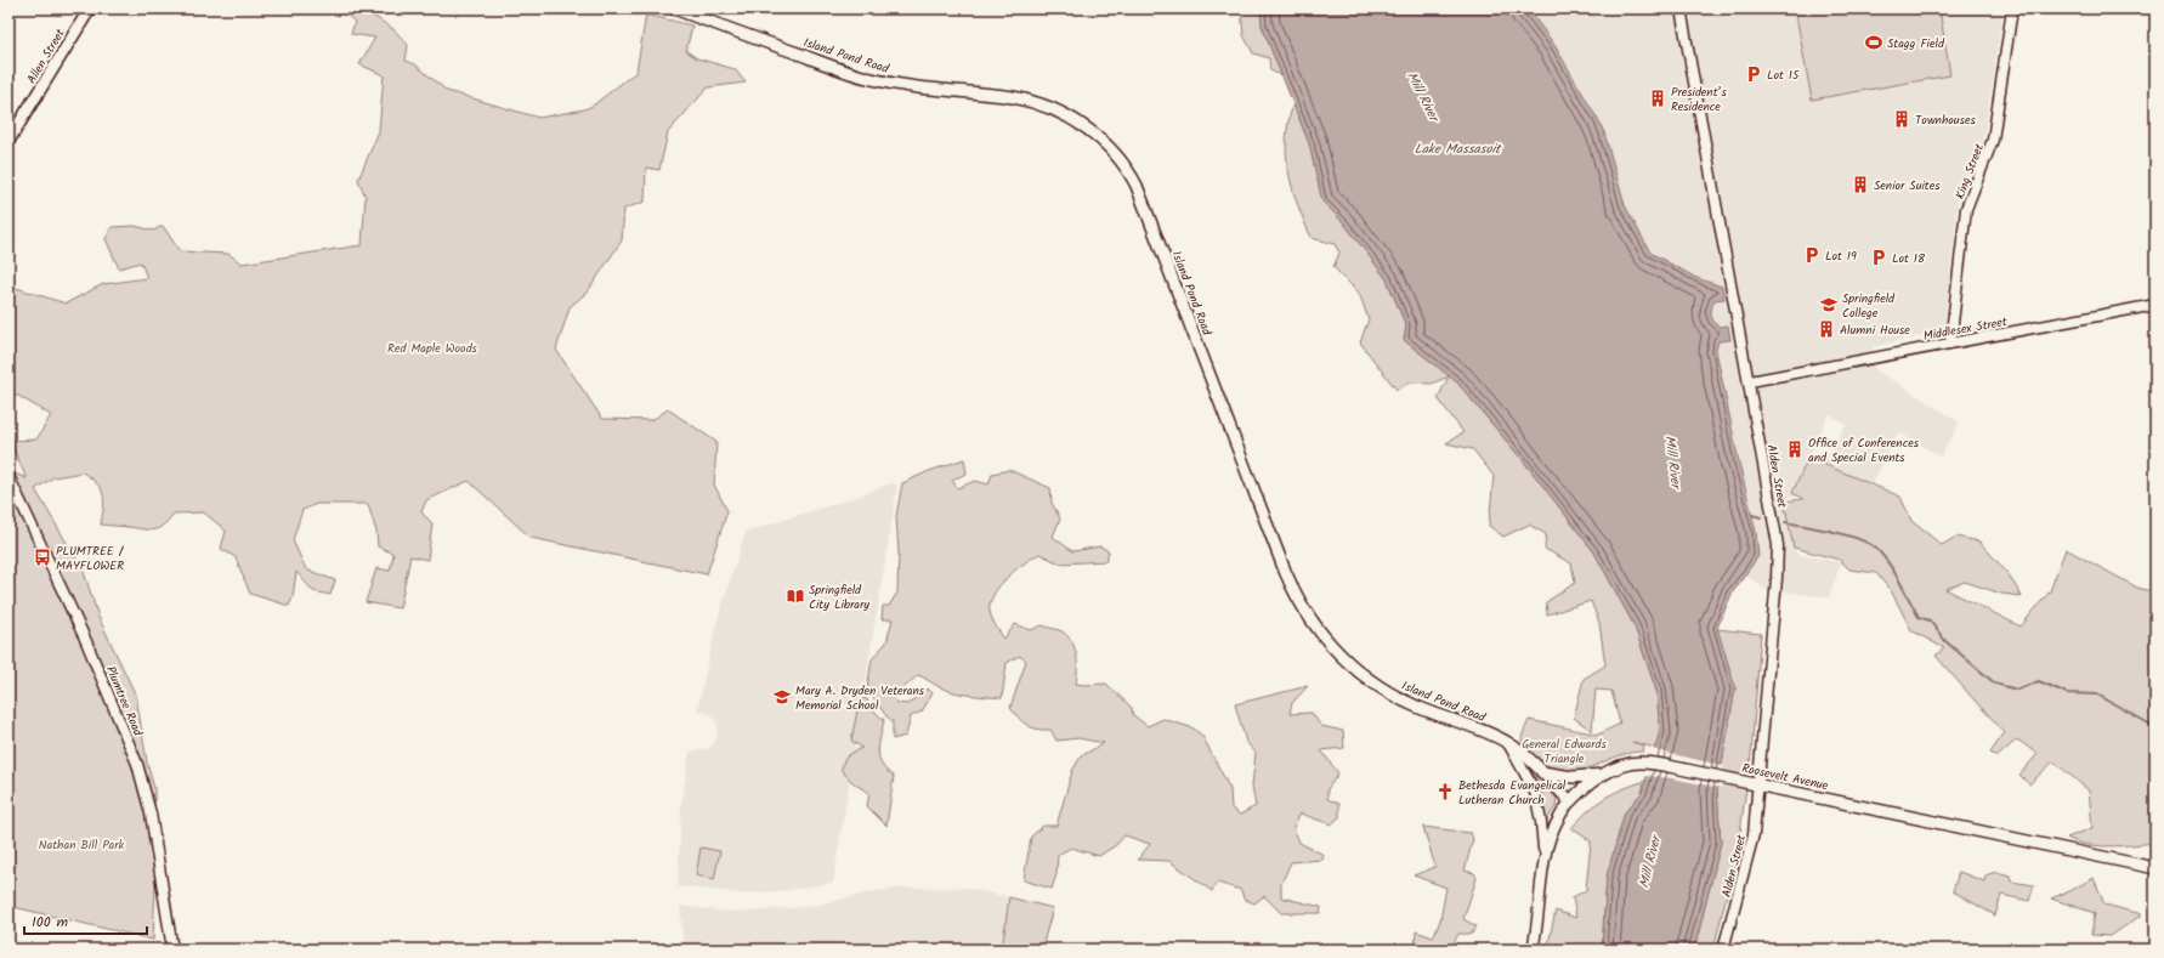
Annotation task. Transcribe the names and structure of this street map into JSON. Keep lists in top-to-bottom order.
{
  "streets": {
    "main road": ["Island Pond Road", "Allen Street", "Roosevelt Avenue"],
    "street": [
      "King Street",
      "Middlesex Street",
      "Alden Street",
      "Plumtree Road"
    ]
  },
  "crossings": [
    ["Island Pond Road", "Roosevelt Avenue"],
    ["King Street", "Middlesex Street"],
    ["Middlesex Street", "Alden Street"],
    ["Alden Street", "Roosevelt Avenue"]
  ],
  "water": ["Mill River", "Lake Massasoit"],
  "parks": ["Red Maple Woods", "General Edwards Triangle", "Nathan Bill Park"],
  "places": {
    "sports": ["Stagg Field"],
    "parking": ["Lot 15", "Lot 19", "Lot 18"],
    "building": [
      "President’s Residence",
      "Townhouses",
      "Senior Suites",
      "Alumni House",
      "Office of Conferences and Special Events"
    ],
    "school or university": ["Springfield College", "Mary A. Dryden Veterans Memorial School"],
    "bus stop": ["PLUMTREE / MAYFLOWER"],
    "library": ["Springfield City Library"],
    "church": ["Bethesda Evangelical Lutheran Church"]
  },
  "scale_bar": "100 m"
}
